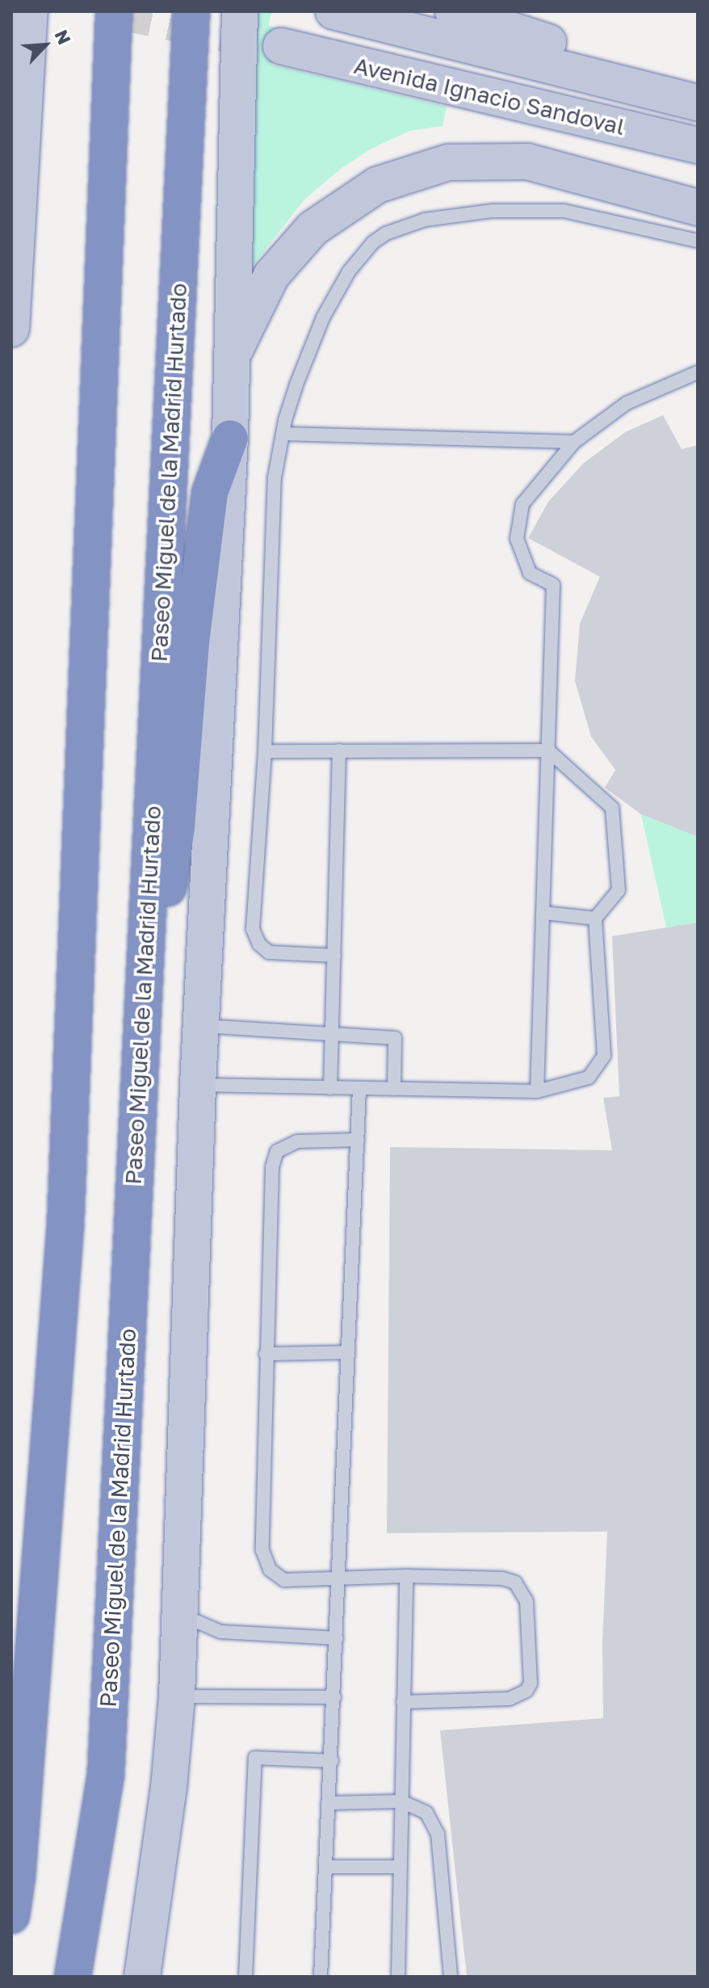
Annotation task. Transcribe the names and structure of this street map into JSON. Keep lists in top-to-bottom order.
{
  "streets": {
    "highway": ["Paseo Miguel de la Madrid Hurtado"],
    "street": ["Avenida Ignacio Sandoval"]
  },
  "north": "top right"
}
